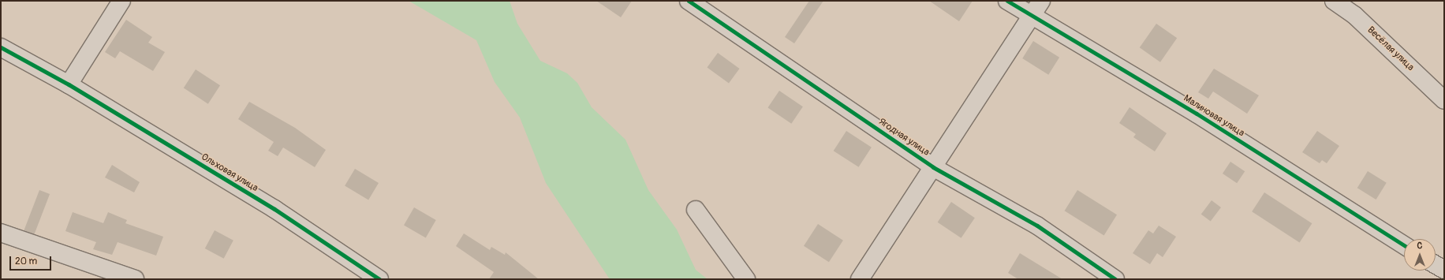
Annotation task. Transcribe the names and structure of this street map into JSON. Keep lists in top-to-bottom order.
{
  "streets": {
    "street": [
      "Весёлая улица",
      "Малиновая улица",
      "Ягодная улица",
      "Ольховая улица"
    ]
  },
  "scale_bar": "20 m",
  "north": "top"
}
